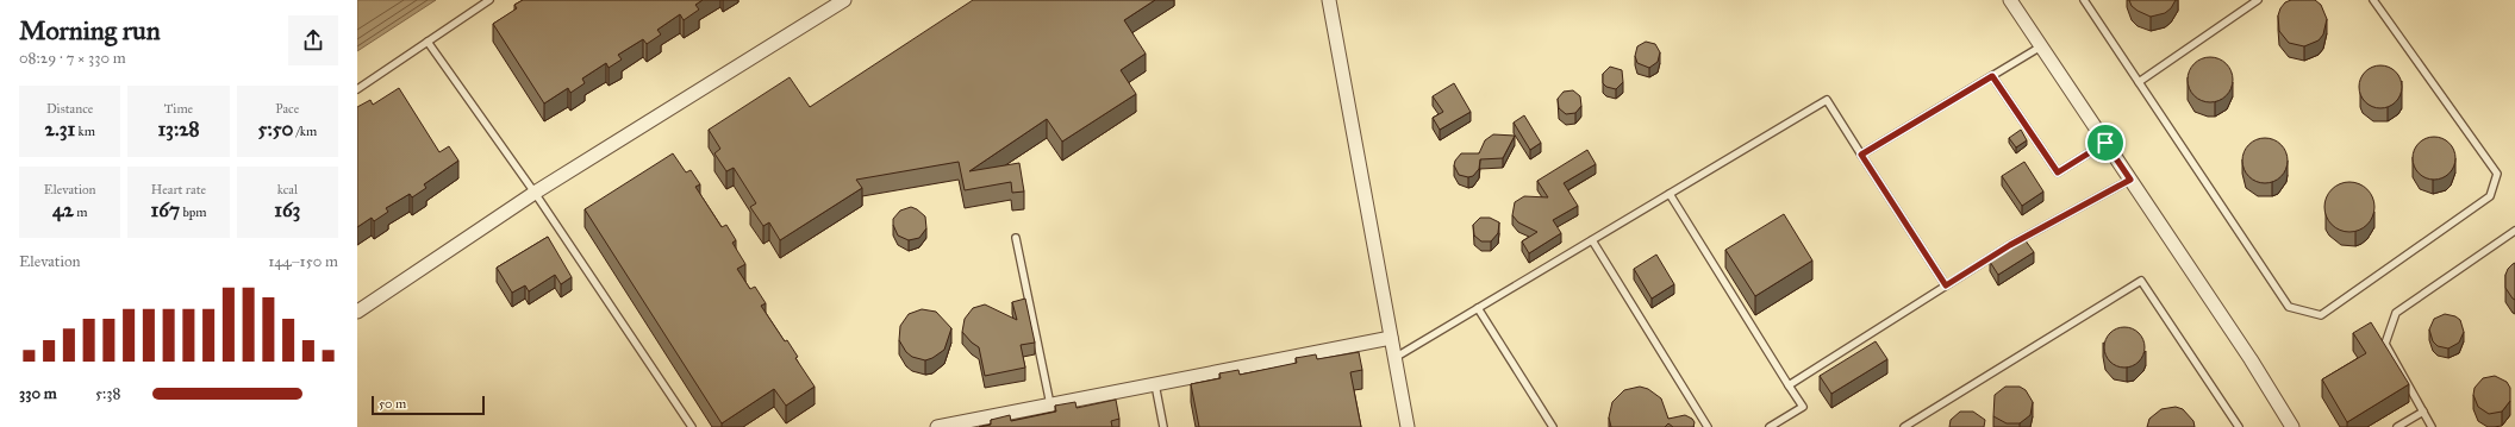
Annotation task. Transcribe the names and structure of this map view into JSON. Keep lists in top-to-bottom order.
{
  "scale_bar": "50 m",
  "page": {
    "heading": ["Morning run", "08:29 · 7 × 330 m"],
    "stats": [
      ["Distance", "2.31 km"],
      ["Time", "13:28"],
      ["Pace", "5:50 /km"],
      ["Elevation", "42 m"],
      ["Heart rate", "167 bpm"],
      ["kcal", "163"]
    ],
    "chart": ["Elevation", "144–150 m"],
    "list": [
      {
        "name": "330 m",
        "note": "5:38"
      }
    ],
    "scale": "50 m"
  }
}
